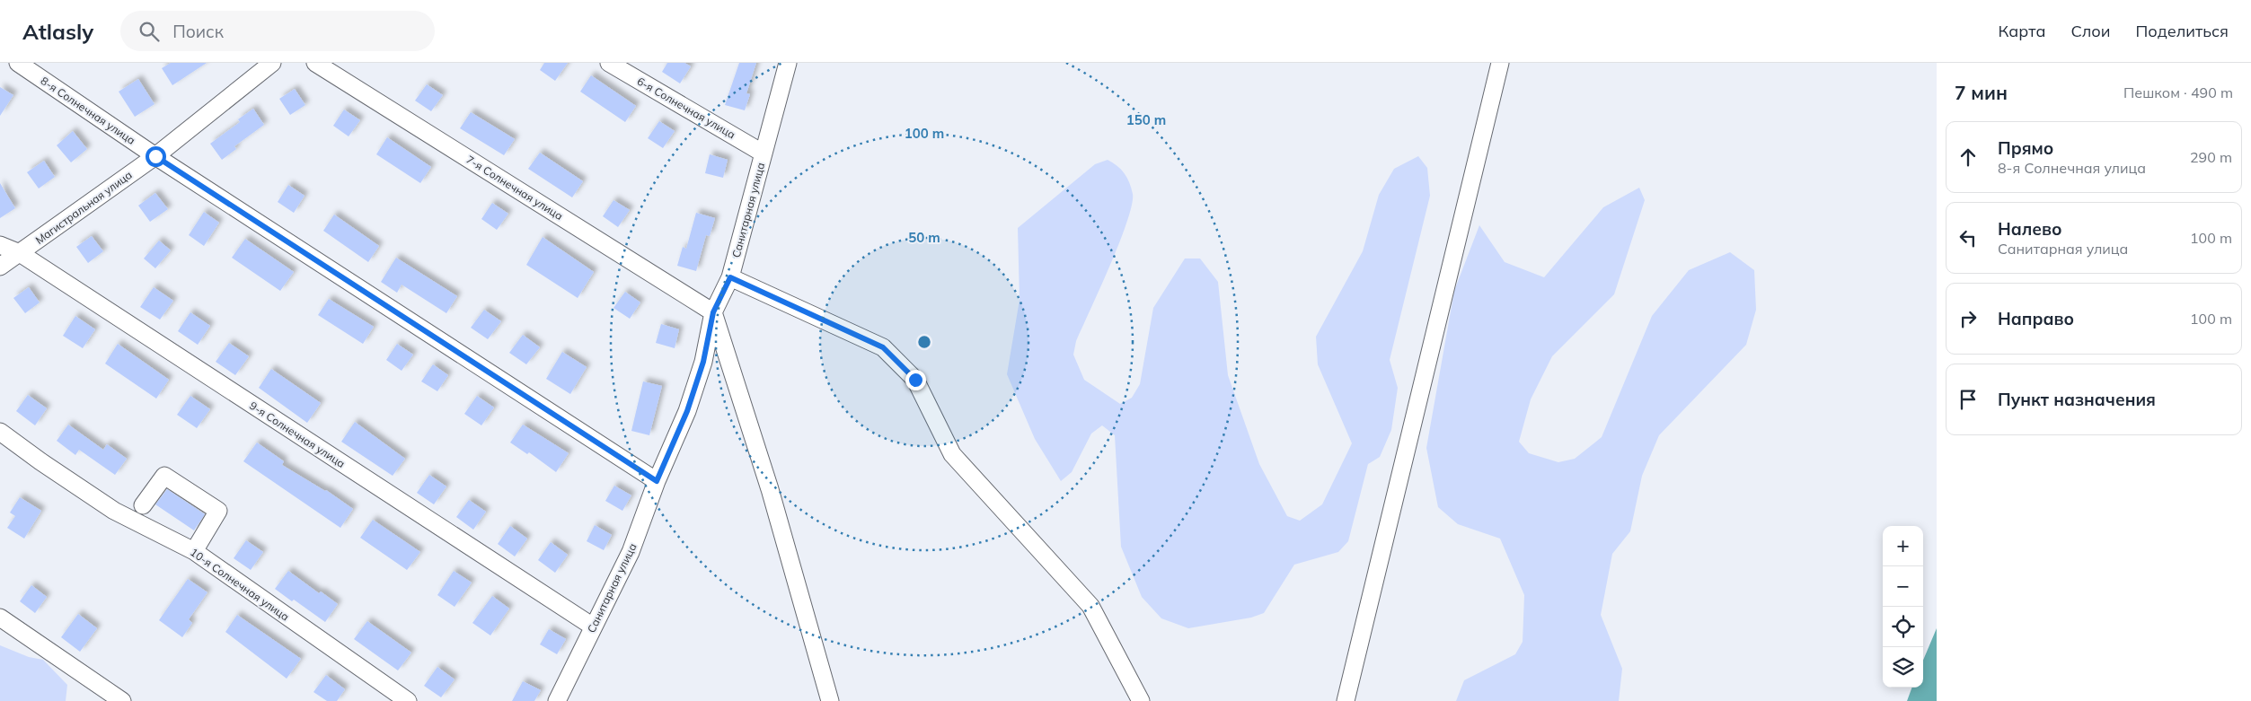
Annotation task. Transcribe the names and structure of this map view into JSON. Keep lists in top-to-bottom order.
{
  "streets": {
    "street": [
      "6-я Солнечная улица",
      "8-я Солнечная улица",
      "7-я Солнечная улица",
      "Магистральная улица",
      "Санитарная улица",
      "9-я Солнечная улица",
      "10-я Солнечная улица"
    ]
  },
  "crossings": [
    ["6-я Солнечная улица", "Санитарная улица"],
    ["8-я Солнечная улица", "Магистральная улица"],
    ["8-я Солнечная улица", "Санитарная улица"],
    ["7-я Солнечная улица", "Санитарная улица"],
    ["Магистральная улица", "9-я Солнечная улица"],
    ["Санитарная улица", "9-я Солнечная улица"]
  ],
  "page": {
    "header": "Atlasly",
    "search": "Поиск",
    "nav": ["Карта", "Слои", "Поделиться"],
    "heading": ["7 мин", "Пешком · 490 m"],
    "list": [
      ["Прямо", "8-я Солнечная улица", "290 m"],
      ["Налево", "Санитарная улица", "100 m"],
      ["Направо", "100 m"],
      "Пункт назначения"
    ],
    "map_buttons": ["+", "−"]
  },
  "rings": ["150 m", "100 m", "50 m"]
}
